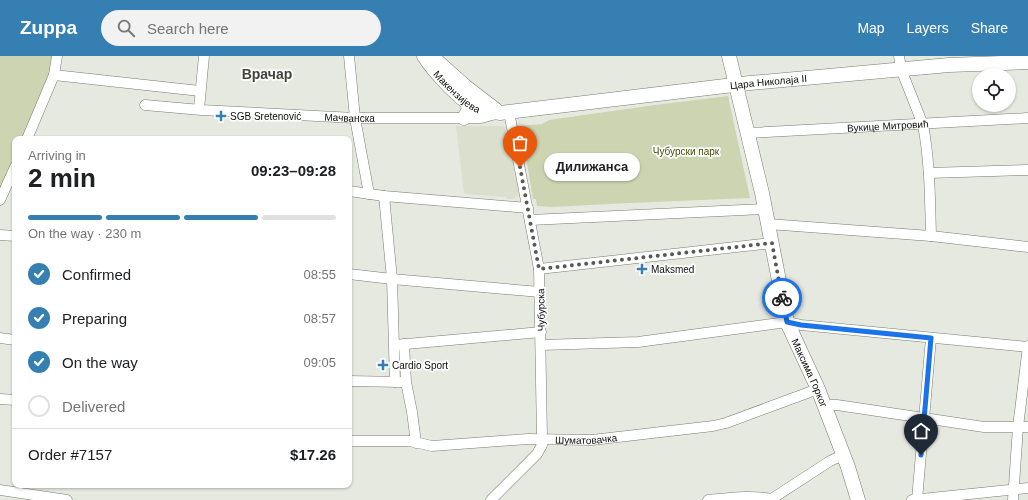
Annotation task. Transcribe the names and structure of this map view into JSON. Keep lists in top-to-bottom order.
{
  "streets": {
    "main road": ["Цара Николаја II", "Макензијева", "Максима Горког"],
    "street": [
      "Мачванска",
      "Вукице Митровић",
      "Чубурска",
      "Шуматовачка"
    ]
  },
  "crossings": [
    ["Цара Николаја II", "Макензијева"],
    ["Цара Николаја II", "Мачванска"],
    ["Цара Николаја II", "Чубурска"],
    ["Цара Николаја II", "Максима Горког"],
    ["Макензијева", "Мачванска"],
    ["Макензијева", "Чубурска"],
    ["Мачванска", "Чубурска"],
    ["Вукице Митровић", "Максима Горког"],
    ["Чубурска", "Шуматовачка"],
    ["Максима Горког", "Шуматовачка"]
  ],
  "districts": ["Врачар"],
  "parks": ["Чубурски парк"],
  "places": {
    "health": ["SGB Sretenović", "Maksmed", "Cardio Sport"],
    "other": ["Дилижанса"]
  },
  "page": {
    "header": "Zuppa",
    "search": "Search here",
    "nav": ["Map", "Layers", "Share"],
    "heading": ["2 min", "Arriving in", "09:23–09:28"],
    "panel": ["Order #7157", "$17.26"],
    "bubble": "Дилижанса",
    "bar": "On the way · 230 m",
    "list": [
      ["Confirmed", "08:55"],
      ["Preparing", "08:57"],
      ["On the way", "09:05"],
      "Delivered"
    ]
  }
}
